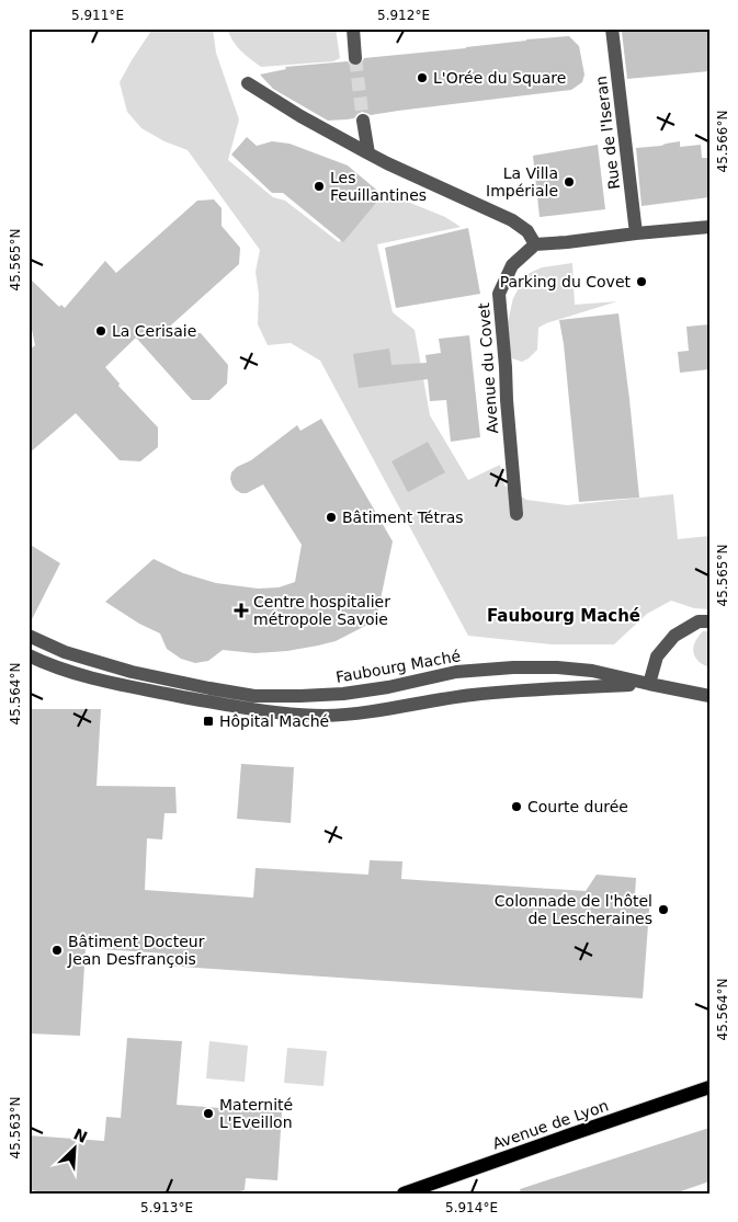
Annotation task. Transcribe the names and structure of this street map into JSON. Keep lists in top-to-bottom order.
{
  "streets": {
    "main road": ["Avenue de Lyon"],
    "street": ["Rue de l'Iseran", "Avenue du Covet", "Faubourg Maché"]
  },
  "districts": ["Faubourg Maché"],
  "places": {
    "other": [
      "L'Orée du Square",
      "La Villa Impériale",
      "Les Feuillantines",
      "Parking du Covet",
      "La Cerisaie",
      "Bâtiment Tétras",
      "Courte durée",
      "Colonnade de l'hôtel de Lescheraines",
      "Bâtiment Docteur Jean Desfrançois",
      "Maternité L'Eveillon"
    ],
    "health": ["Centre hospitalier métropole Savoie"],
    "transit": ["Hôpital Maché"]
  },
  "north": "top right",
  "coordinates": [
    "5.911°E",
    "5.912°E",
    "45.566°N",
    "45.565°N",
    "45.564°N",
    "45.563°N",
    "5.913°E",
    "5.914°E"
  ]
}
